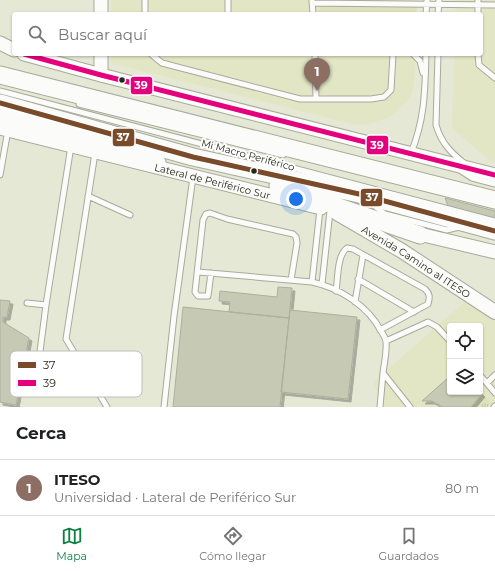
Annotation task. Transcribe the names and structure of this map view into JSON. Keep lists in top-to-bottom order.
{
  "streets": {
    "main road": ["Avenida Camino al ITESO"],
    "street": ["Lateral de Periférico Sur"],
    "lane": ["Mi Macro Periférico"]
  },
  "crossings": [
    ["Lateral de Periférico Sur", "Avenida Camino al ITESO"]
  ],
  "lines": ["transit line 39", "transit line 37"],
  "legend": ["37", "39"],
  "page": {
    "search": "Buscar aquí",
    "pins": "1",
    "heading": "Cerca",
    "list": [
      {
        "mark": "1",
        "name": "ITESO",
        "note": "Universidad · Lateral de Periférico Sur",
        "value": "80 m"
      }
    ],
    "nav": ["Mapa", "Cómo llegar", "Guardados"]
  }
}
